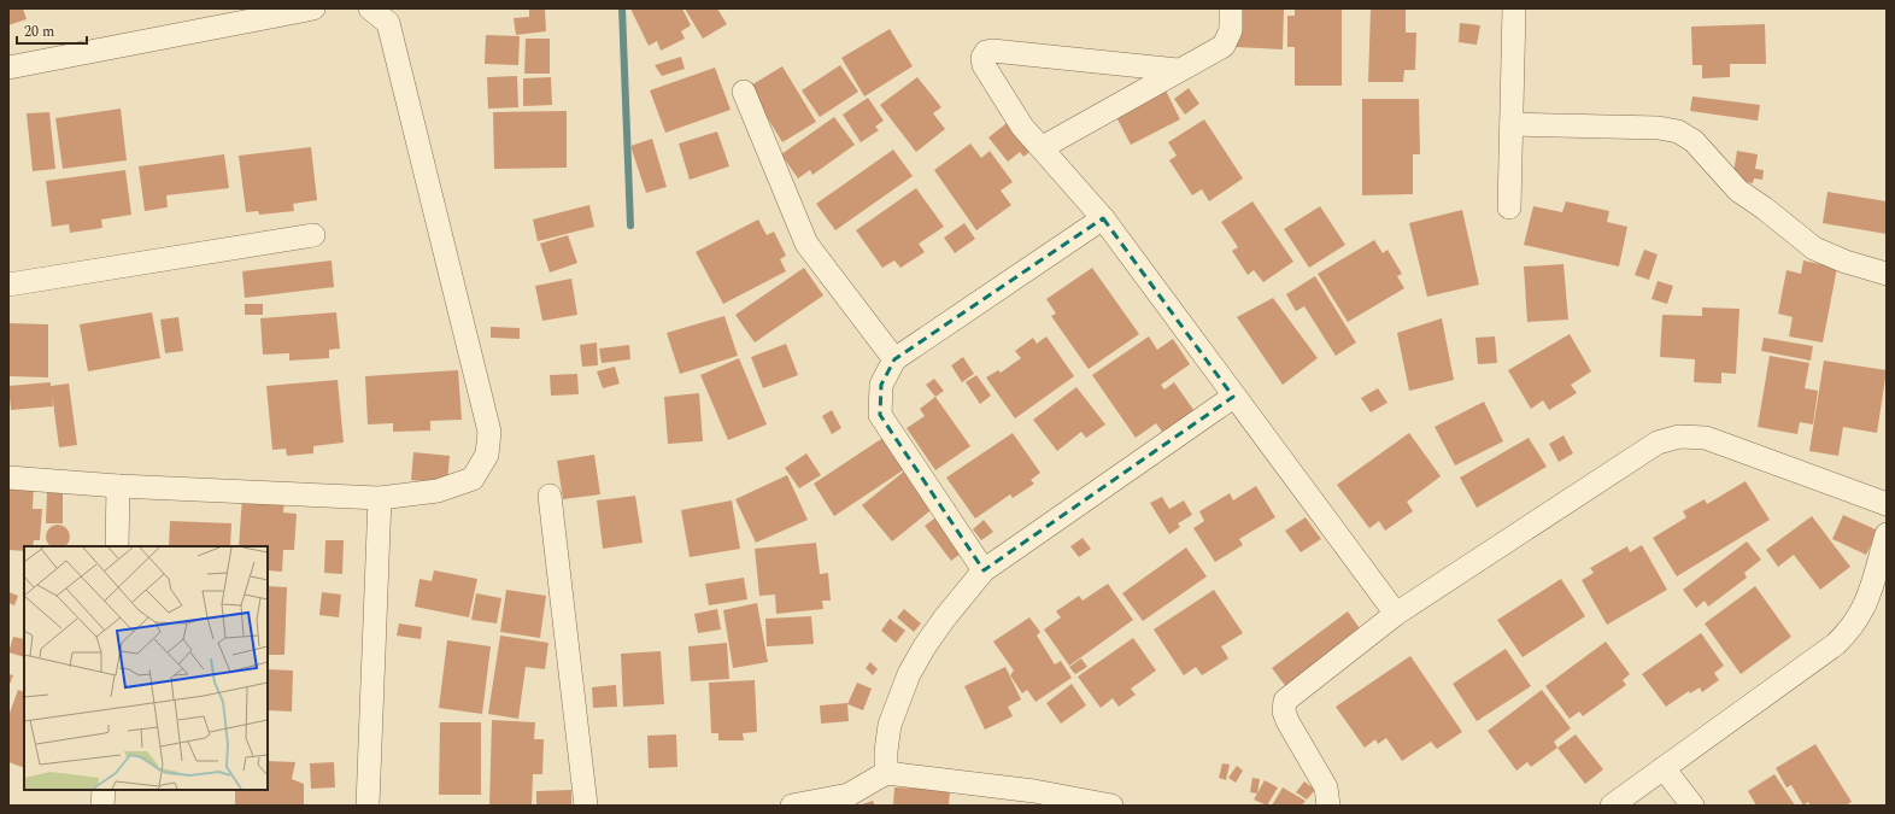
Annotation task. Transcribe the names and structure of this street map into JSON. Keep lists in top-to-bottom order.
{
  "scale_bar": "20 m"
}
